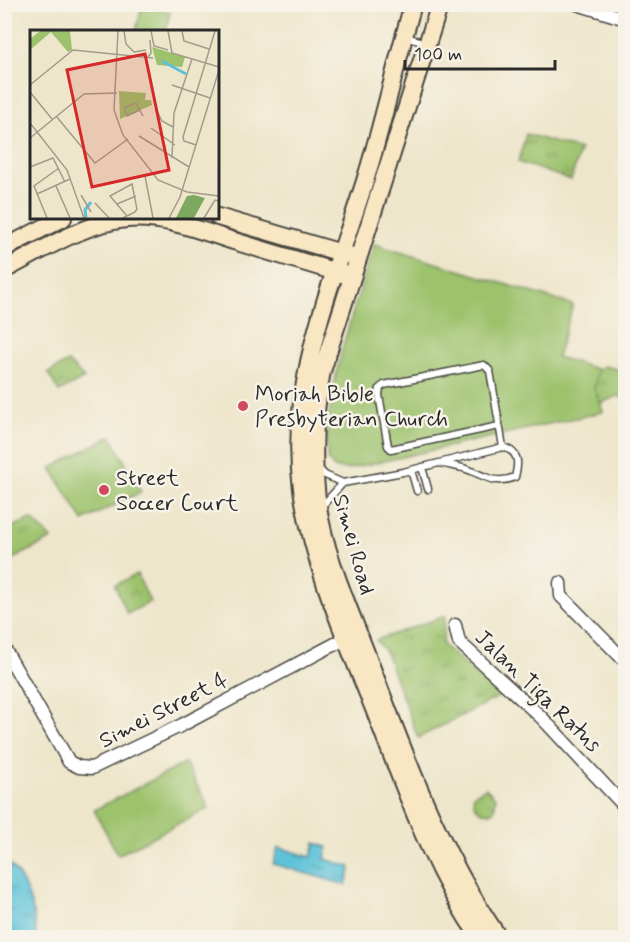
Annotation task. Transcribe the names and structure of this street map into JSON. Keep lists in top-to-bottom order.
{
  "streets": {
    "main road": ["Simei Road"],
    "street": ["Jalan Tiga Ratus", "Simei Street 4"]
  },
  "crossings": [
    ["Simei Road", "Simei Street 4"]
  ],
  "places": ["Moriah Bible Presbyterian Church", "Street Soccer Court"],
  "scale_bar": "100 m"
}
